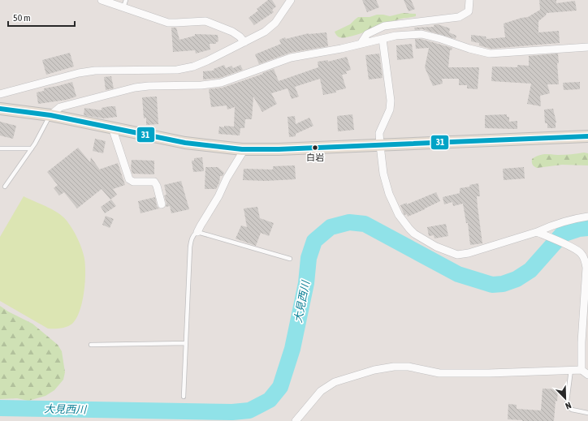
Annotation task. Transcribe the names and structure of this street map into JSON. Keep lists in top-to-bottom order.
{
  "water": ["大見西川"],
  "places": ["白岩"],
  "lines": ["transit line 31"],
  "scale_bar": "50 m",
  "north": "bottom right"
}
